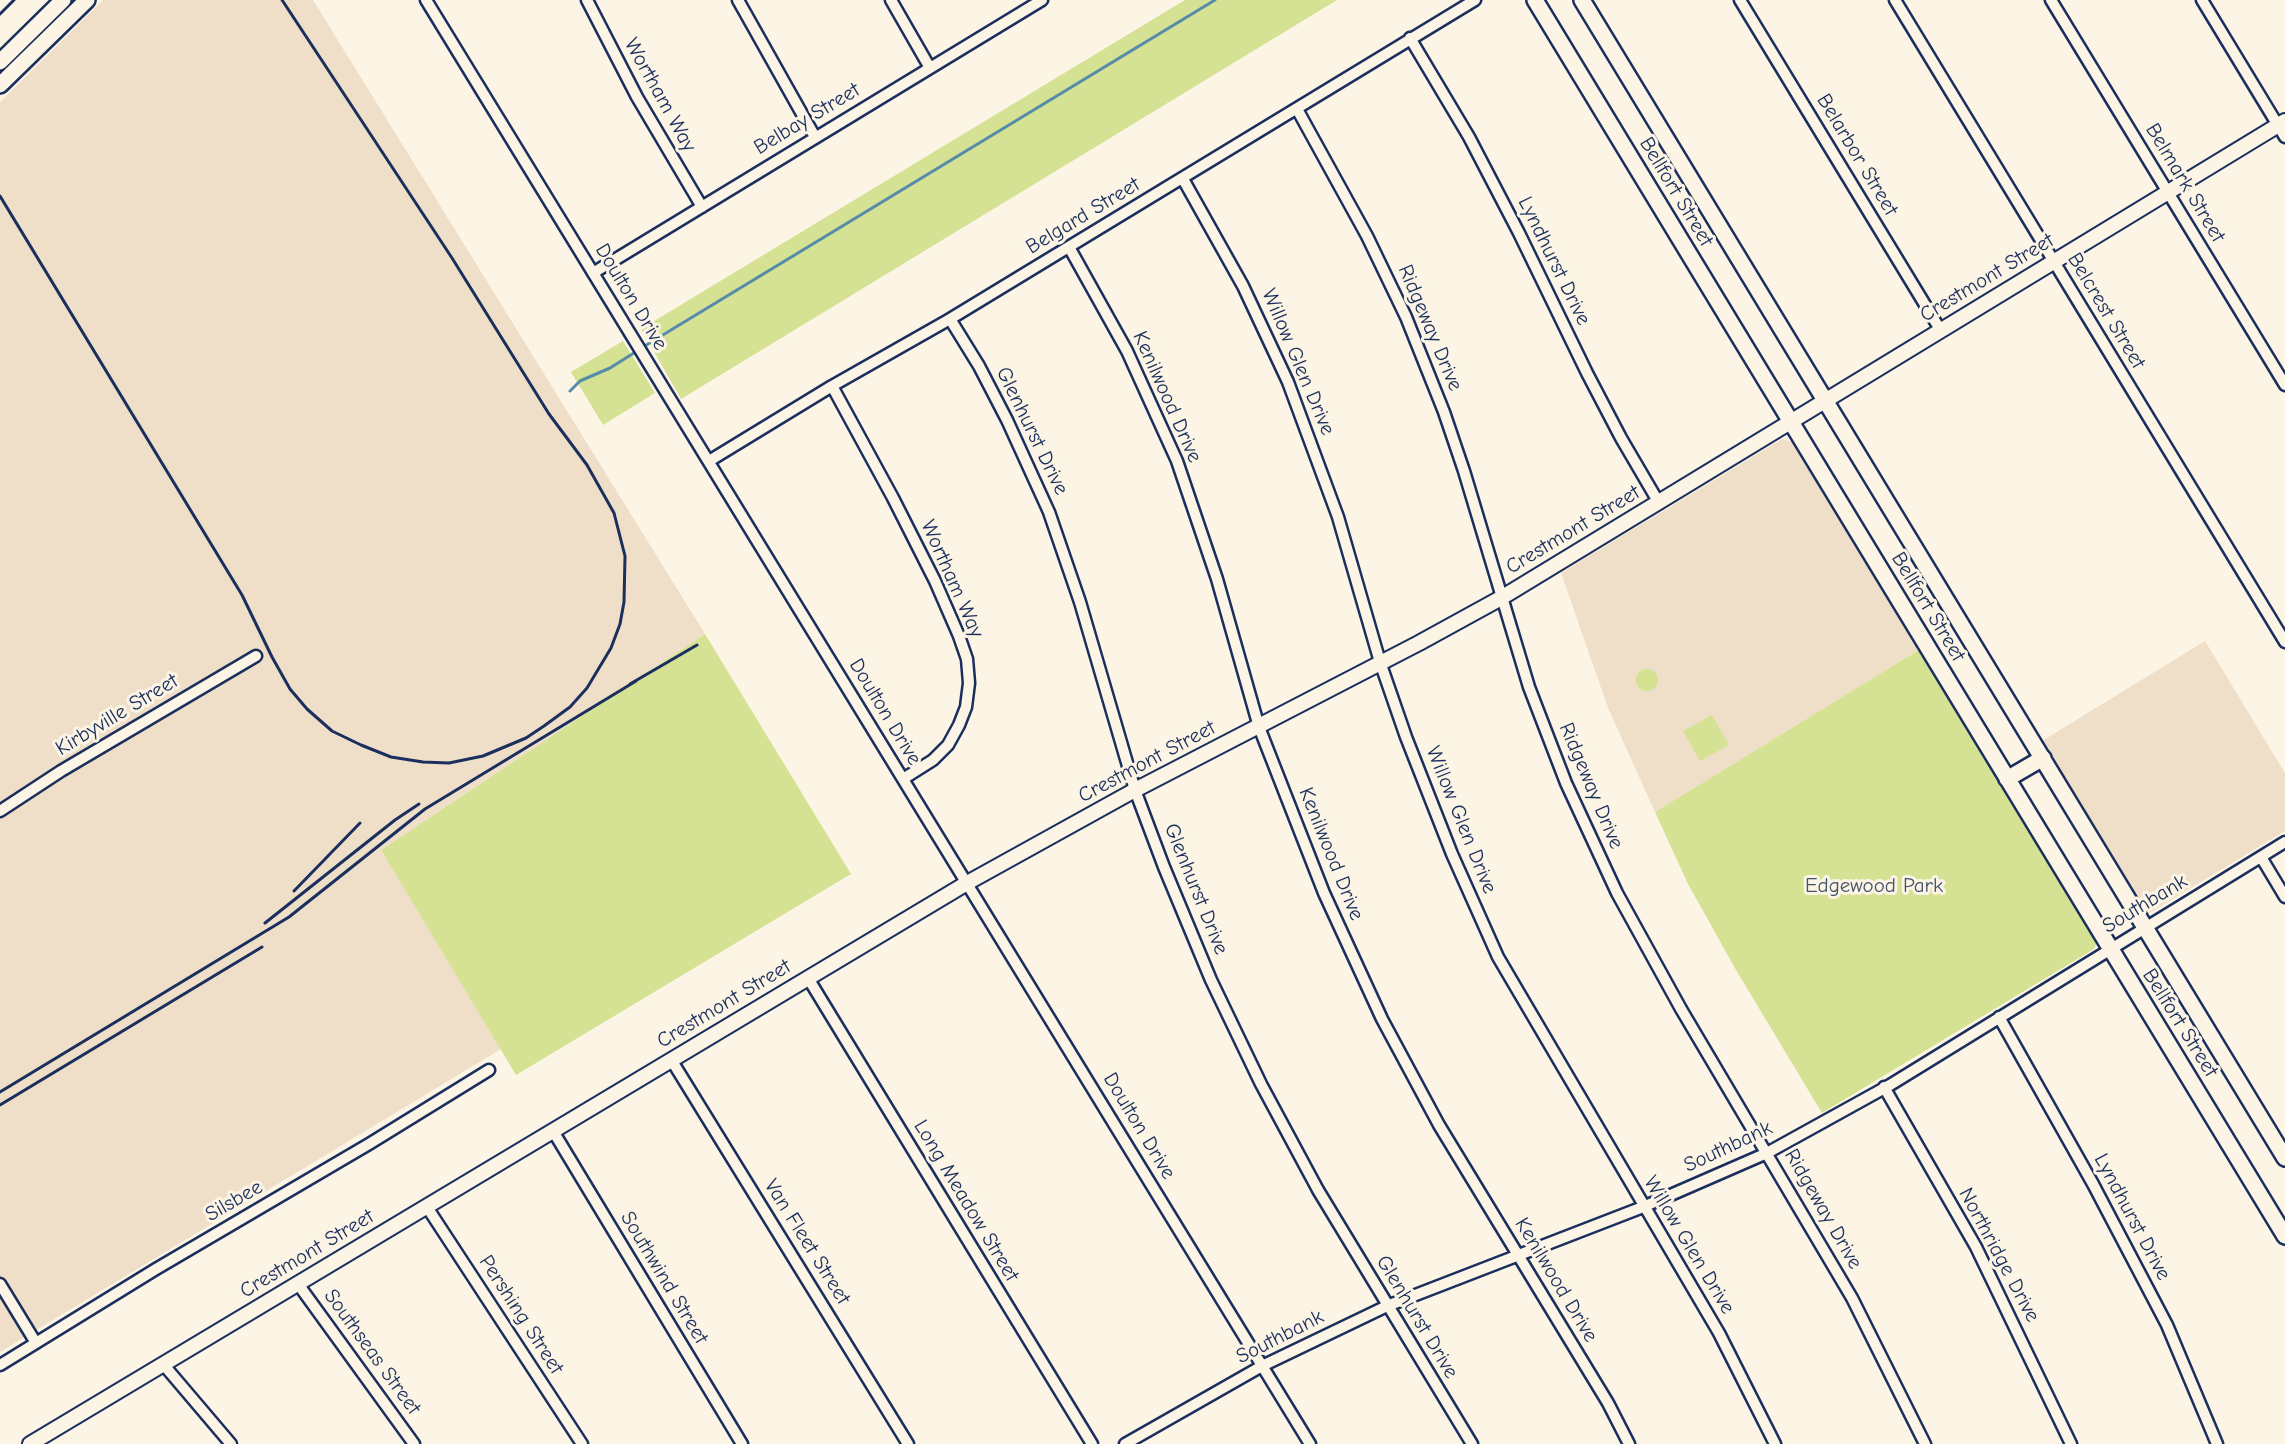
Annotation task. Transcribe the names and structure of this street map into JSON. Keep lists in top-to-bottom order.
{
  "streets": {
    "main road": ["Bellfort Street"],
    "street": [
      "Wortham Way",
      "Belbay Street",
      "Belarbor Street",
      "Belmark Street",
      "Belgard Street",
      "Lyndhurst Drive",
      "Crestmont Street",
      "Doulton Drive",
      "Belcrest Street",
      "Ridgeway Drive",
      "Willow Glen Drive",
      "Kenilwood Drive",
      "Glenhurst Drive",
      "Kirbyville Street",
      "Southbank",
      "Silsbee",
      "Long Meadow Street",
      "Van Fleet Street",
      "Northridge Drive",
      "Southwind Street",
      "Pershing Street",
      "Southseas Street"
    ]
  },
  "crossings": [
    ["Wortham Way", "Belbay Street"],
    ["Wortham Way", "Belgard Street"],
    ["Wortham Way", "Doulton Drive"],
    ["Belbay Street", "Doulton Drive"],
    ["Belarbor Street", "Crestmont Street"],
    ["Belmark Street", "Crestmont Street"],
    ["Bellfort Street", "Crestmont Street"],
    ["Bellfort Street", "Southbank"],
    ["Belgard Street", "Lyndhurst Drive"],
    ["Belgard Street", "Doulton Drive"],
    ["Belgard Street", "Ridgeway Drive"],
    ["Belgard Street", "Willow Glen Drive"],
    ["Belgard Street", "Kenilwood Drive"],
    ["Belgard Street", "Glenhurst Drive"],
    ["Lyndhurst Drive", "Crestmont Street"],
    ["Lyndhurst Drive", "Southbank"],
    ["Crestmont Street", "Doulton Drive"],
    ["Crestmont Street", "Belcrest Street"],
    ["Crestmont Street", "Ridgeway Drive"],
    ["Crestmont Street", "Willow Glen Drive"],
    ["Crestmont Street", "Kenilwood Drive"],
    ["Crestmont Street", "Glenhurst Drive"],
    ["Crestmont Street", "Long Meadow Street"],
    ["Crestmont Street", "Van Fleet Street"],
    ["Crestmont Street", "Southwind Street"],
    ["Crestmont Street", "Pershing Street"],
    ["Crestmont Street", "Southseas Street"],
    ["Doulton Drive", "Southbank"],
    ["Ridgeway Drive", "Southbank"],
    ["Willow Glen Drive", "Southbank"],
    ["Kenilwood Drive", "Southbank"],
    ["Glenhurst Drive", "Southbank"],
    ["Southbank", "Northridge Drive"]
  ],
  "parks": ["Edgewood Park"]
}
